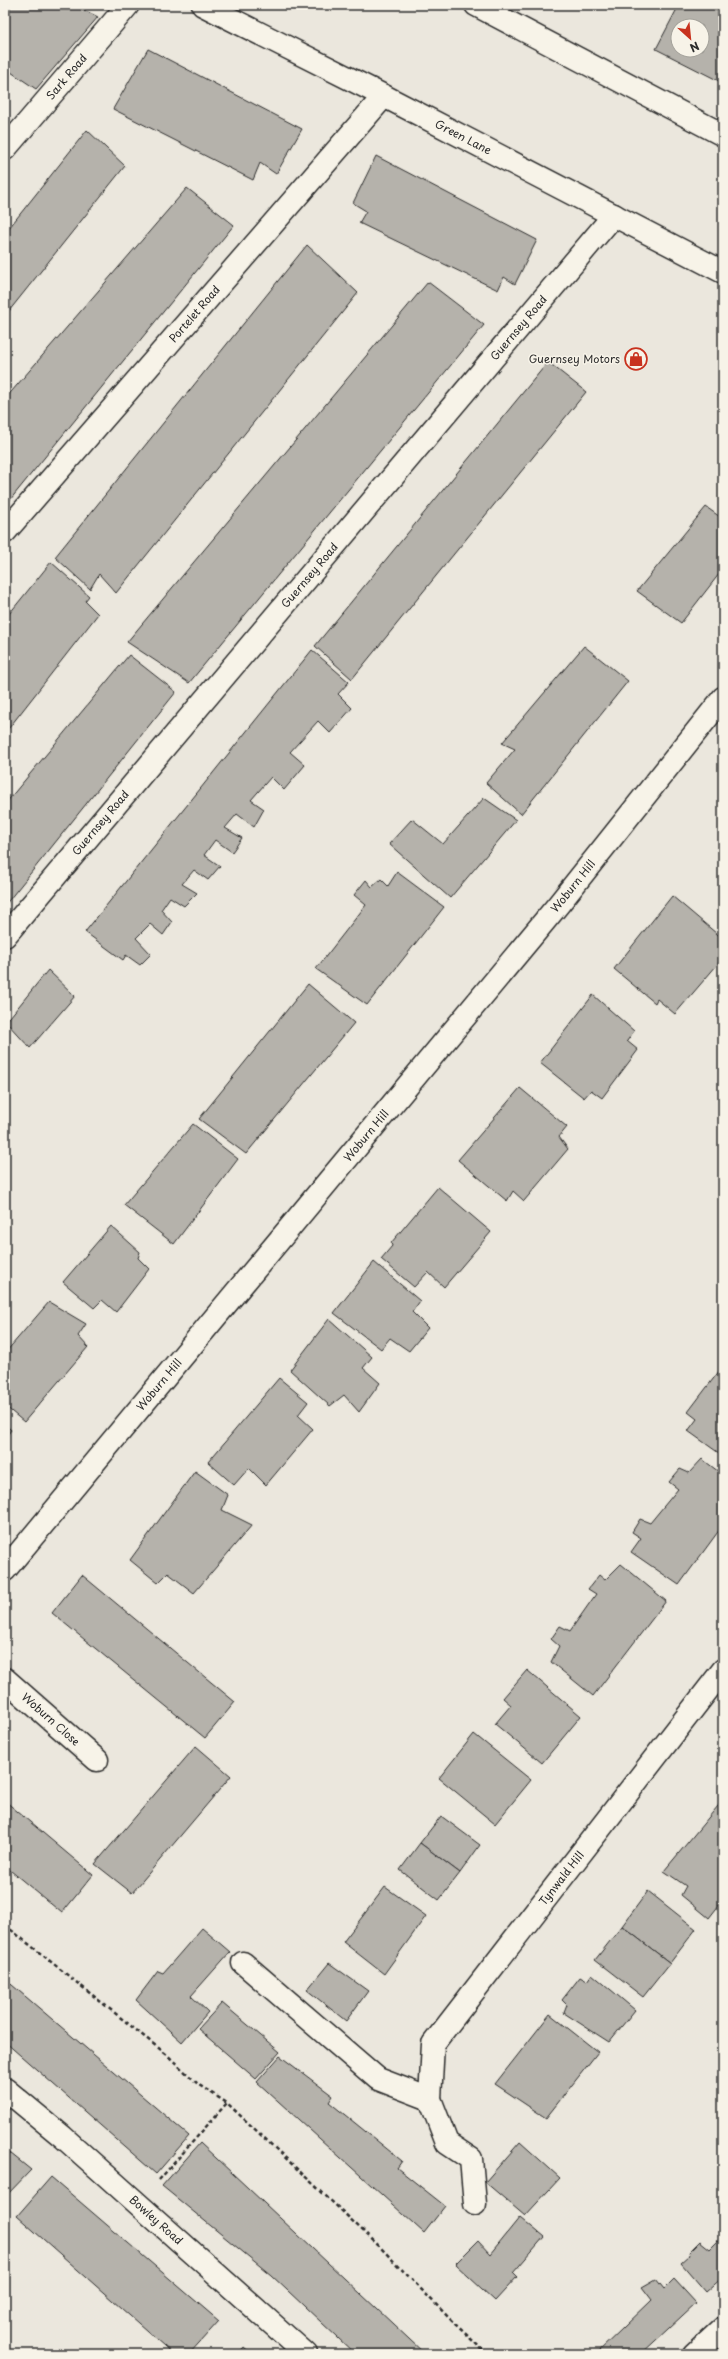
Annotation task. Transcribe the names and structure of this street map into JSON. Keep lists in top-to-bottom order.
{
  "streets": {
    "street": [
      "Sark Road",
      "Green Lane",
      "Portelet Road",
      "Guernsey Road",
      "Woburn Hill",
      "Woburn Close",
      "Tynwald Hill",
      "Bowley Road"
    ]
  },
  "crossings": [
    ["Green Lane", "Portelet Road"],
    ["Green Lane", "Guernsey Road"]
  ],
  "places": {
    "shop": ["Guernsey Motors"]
  },
  "north": "bottom right"
}
